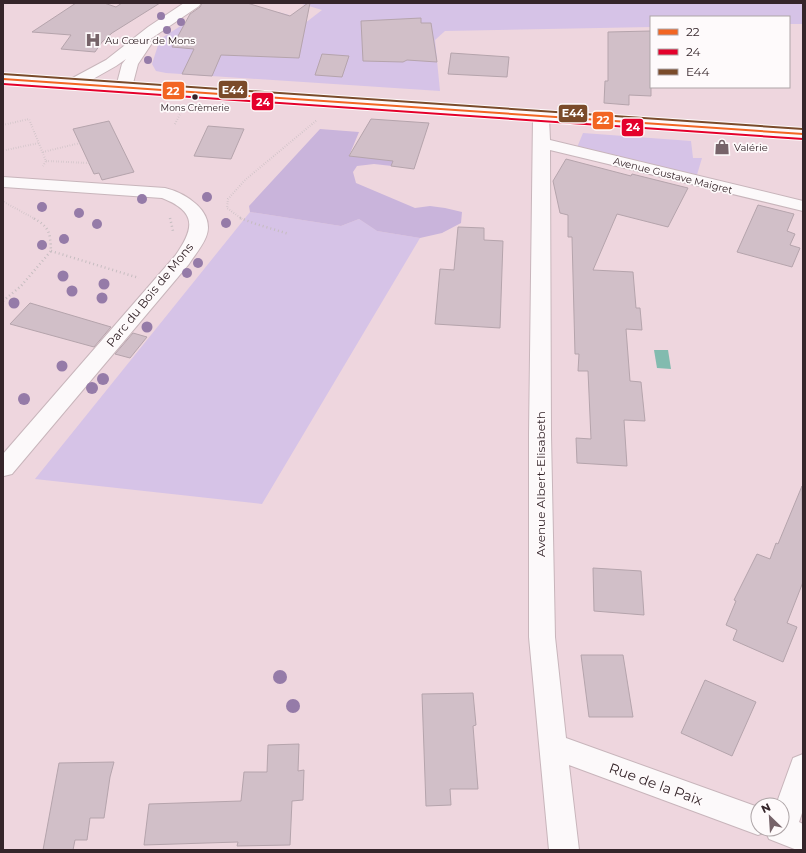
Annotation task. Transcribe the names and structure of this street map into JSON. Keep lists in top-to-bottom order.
{
  "streets": {
    "street": [
      "Avenue Gustave Maigret",
      "Parc du Bois de Mons",
      "Avenue Albert-Elisabeth",
      "Rue de la Paix"
    ]
  },
  "crossings": [
    ["Avenue Gustave Maigret", "Avenue Albert-Elisabeth"],
    ["Avenue Albert-Elisabeth", "Rue de la Paix"]
  ],
  "places": {
    "hospital": ["Au Cœur de Mons"],
    "other": ["Mons Crèmerie"],
    "shop": ["Valérie"]
  },
  "lines": ["transit line E44", "transit line 22", "transit line 24"],
  "legend": ["22", "24", "E44"],
  "north": "top left"
}
